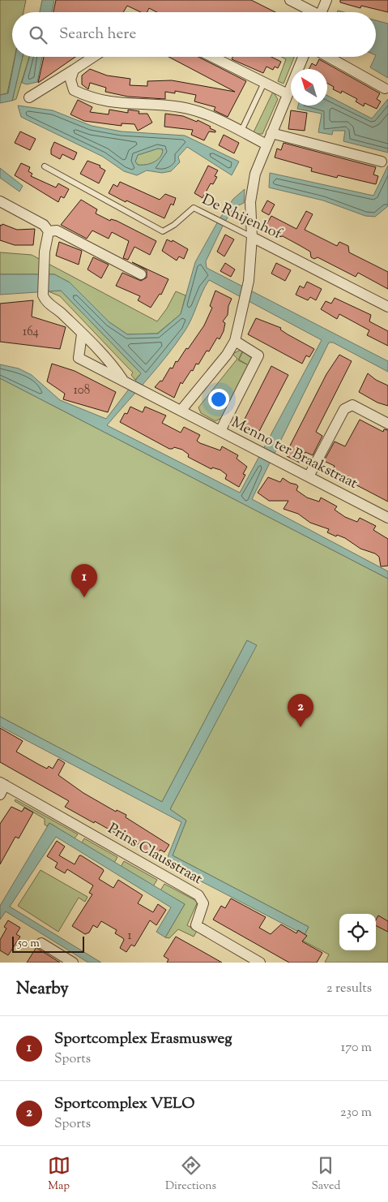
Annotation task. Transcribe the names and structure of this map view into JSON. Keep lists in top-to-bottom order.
{
  "streets": {
    "street": ["De Rhijenhof", "Menno ter Braakstraat", "Prins Clausstraat"]
  },
  "house_numbers": ["164", "108", "1"],
  "scale_bar": "50 m",
  "north": "top left",
  "page": {
    "search": "Search here",
    "pins": ["1", "2"],
    "scale": "50 m",
    "heading": ["Nearby", "2 results"],
    "list": [
      {
        "mark": "1",
        "name": "Sportcomplex Erasmusweg",
        "note": "Sports",
        "value": "170 m"
      },
      {
        "mark": "2",
        "name": "Sportcomplex VELO",
        "note": "Sports",
        "value": "230 m"
      }
    ],
    "nav": ["Map", "Directions", "Saved"]
  }
}
